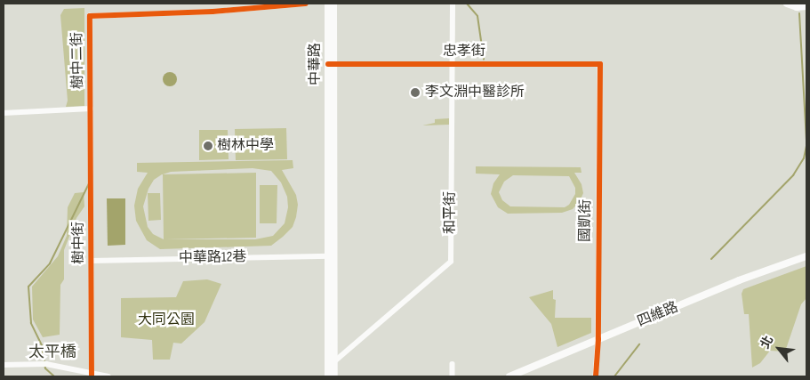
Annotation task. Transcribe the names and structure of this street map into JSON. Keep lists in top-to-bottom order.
{
  "streets": {
    "street": [
      "忠孝街",
      "樹中二街",
      "中華路",
      "和平街",
      "國凱街",
      "樹中街",
      "中華路12巷",
      "四維路"
    ]
  },
  "crossings": [
    ["忠孝街", "中華路"],
    ["忠孝街", "和平街"],
    ["忠孝街", "國凱街"],
    ["樹中二街", "樹中街"],
    ["中華路", "和平街"],
    ["中華路", "中華路12巷"],
    ["國凱街", "四維路"],
    ["樹中街", "中華路12巷"]
  ],
  "districts": ["太平橋"],
  "parks": ["大同公園"],
  "places": ["李文淵中醫診所", "樹林中學"],
  "north": "top left"
}
